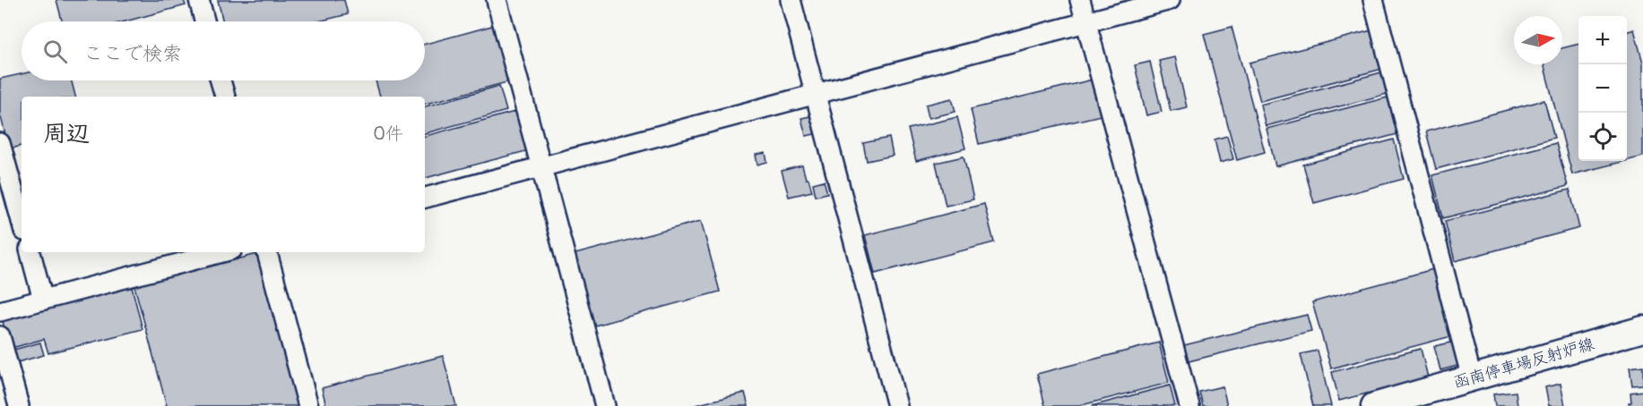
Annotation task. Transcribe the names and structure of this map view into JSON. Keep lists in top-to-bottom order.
{
  "streets": {
    "main road": ["函南停車場反射炉線"]
  },
  "north": "right",
  "page": {
    "map_buttons": ["+", "−"],
    "search": "ここで検索",
    "heading": ["周辺", "0件"]
  }
}
